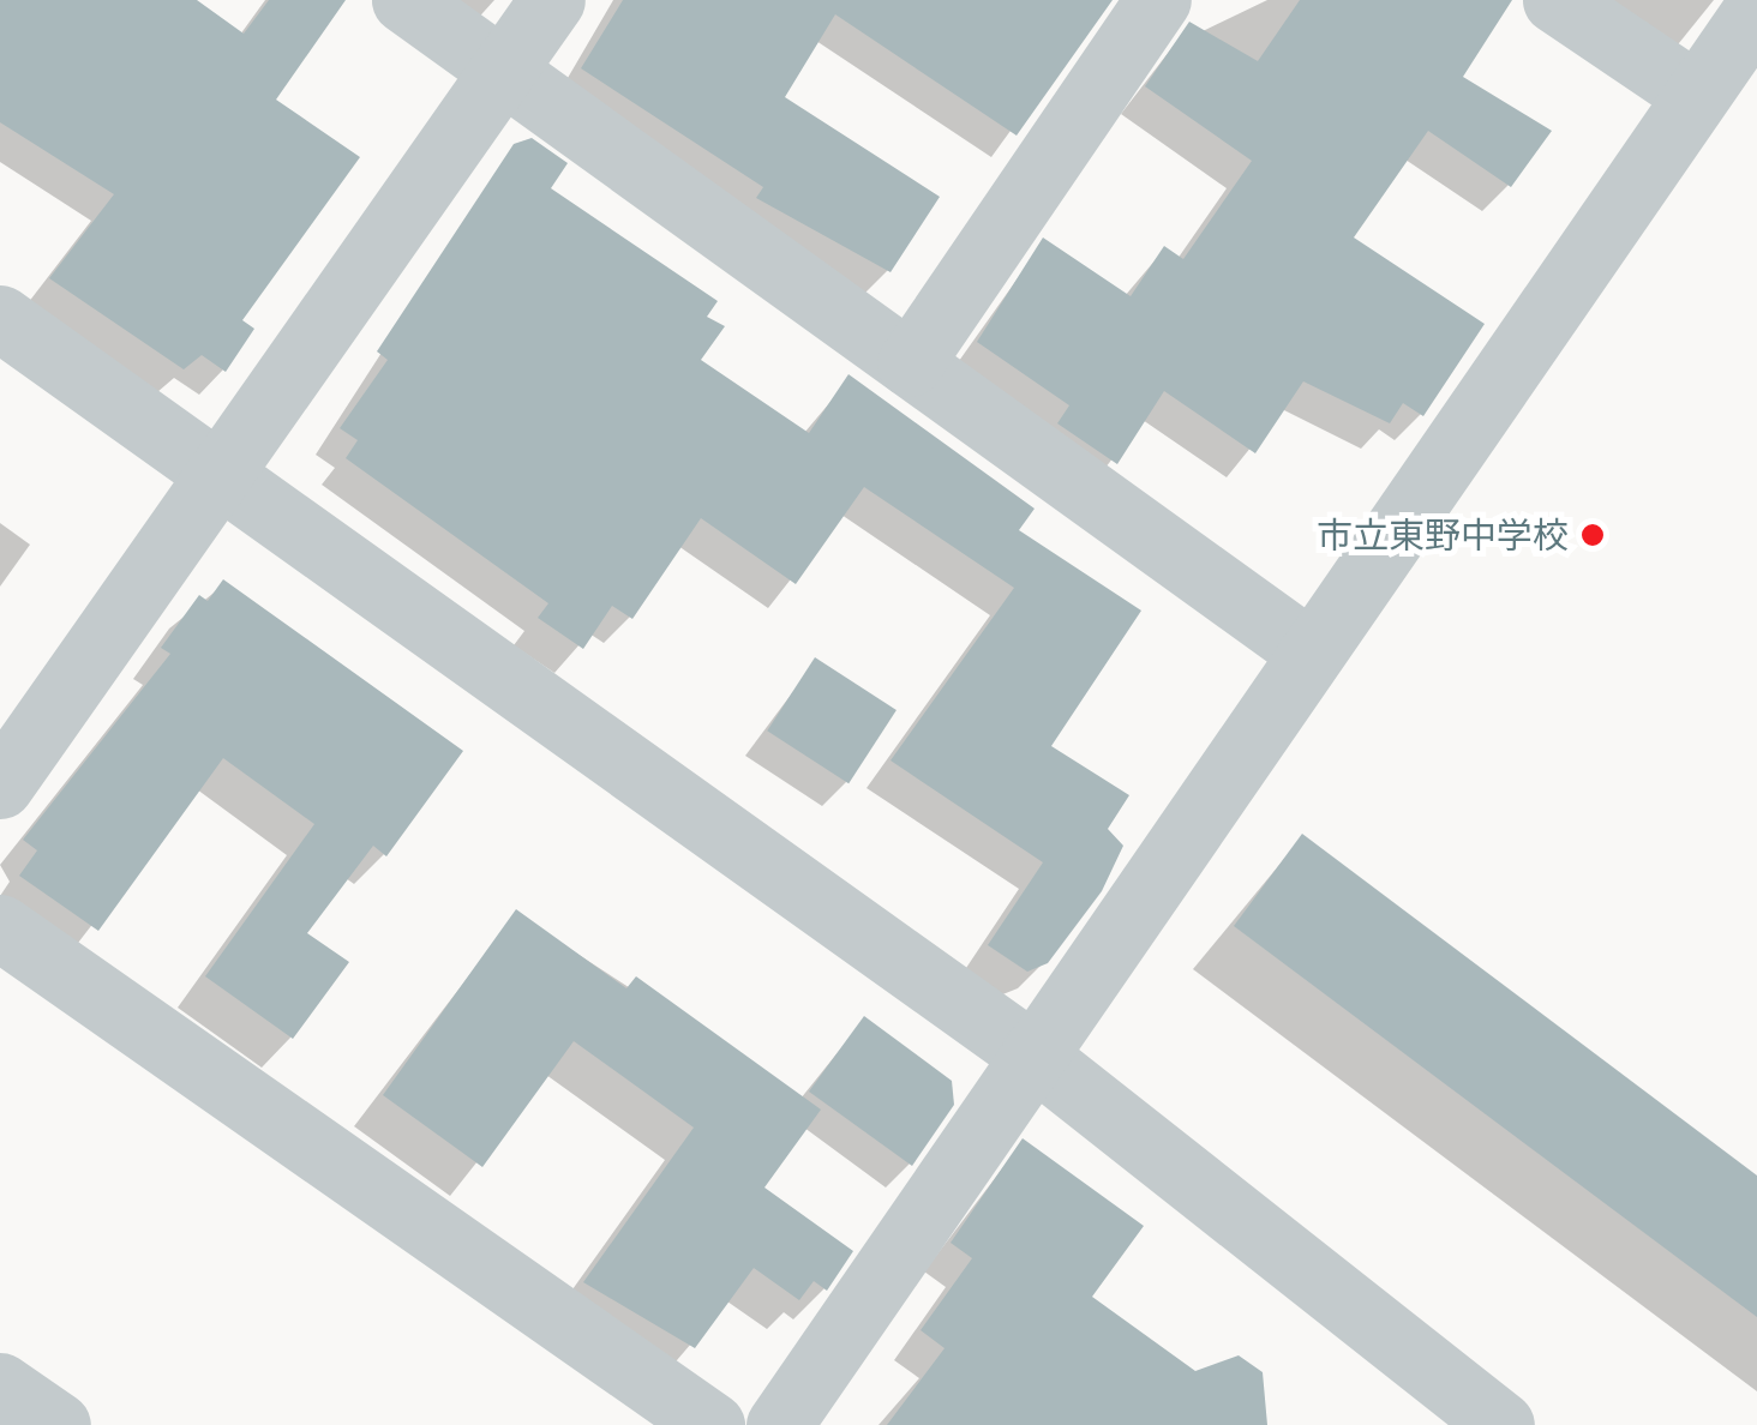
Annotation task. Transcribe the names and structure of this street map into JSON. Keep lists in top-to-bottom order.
{
  "places": ["市立東野中学校"]
}
